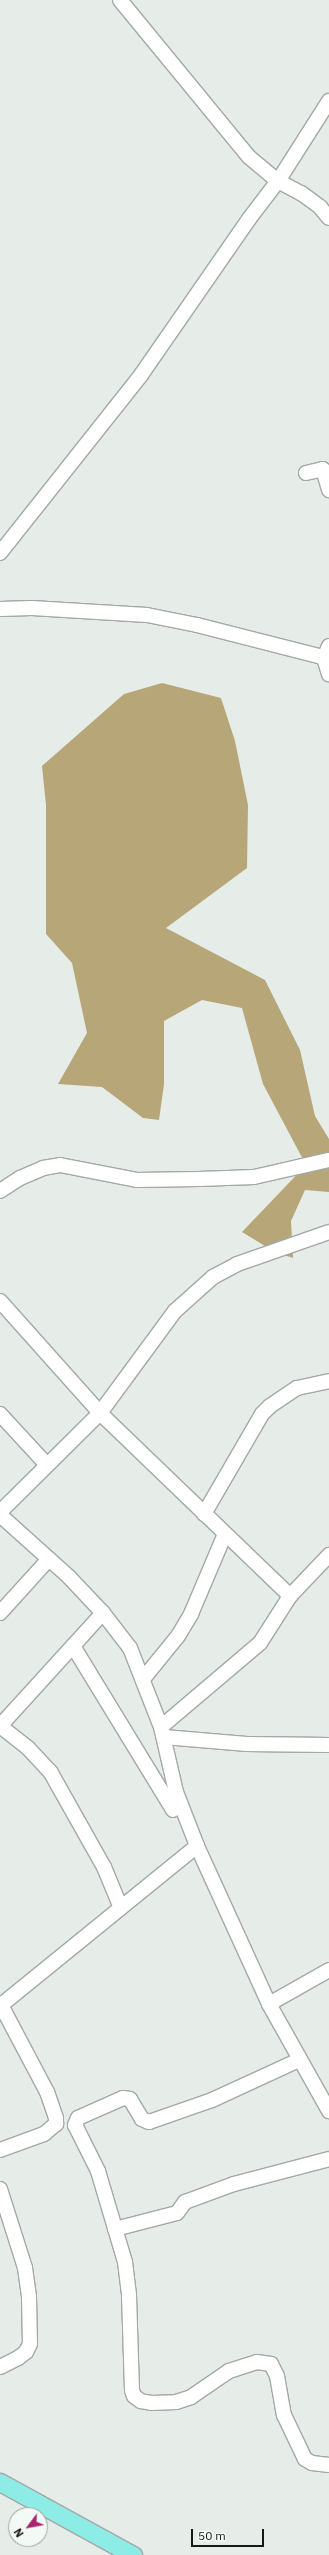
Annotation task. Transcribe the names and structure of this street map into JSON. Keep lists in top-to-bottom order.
{
  "scale_bar": "50 m",
  "north": "bottom left"
}
